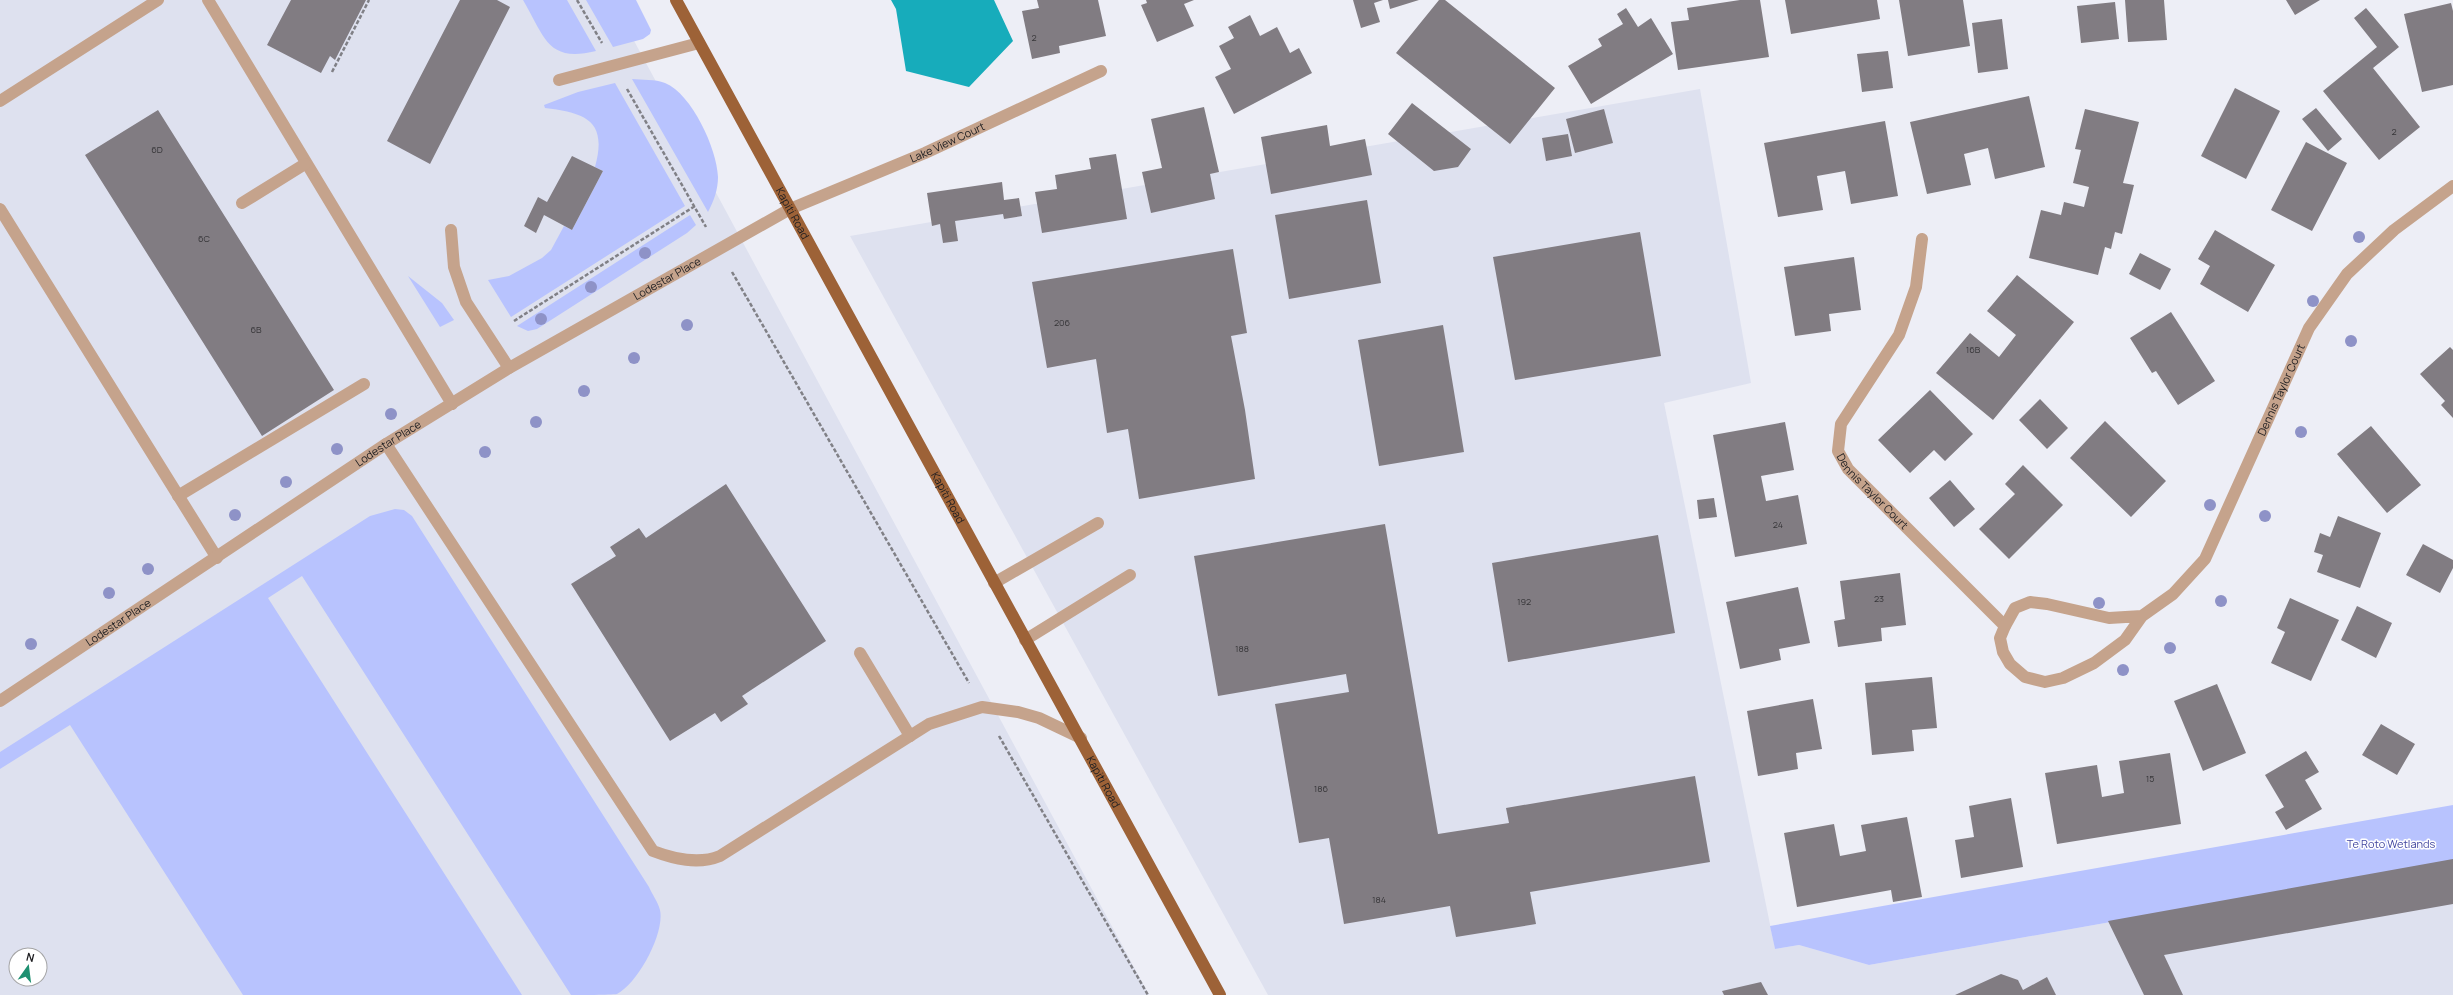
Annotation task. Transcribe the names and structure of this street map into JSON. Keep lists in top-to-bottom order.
{
  "streets": {
    "main road": ["Kapiti Road"],
    "street": ["Lake View Court", "Lodestar Place", "Dennis Taylor Court"]
  },
  "crossings": [
    ["Lake View Court", "Kapiti Road"],
    ["Lake View Court", "Lodestar Place"],
    ["Kapiti Road", "Lodestar Place"]
  ],
  "parks": ["Te Roto Wetlands"],
  "house_numbers": [
    "2",
    "2",
    "6D",
    "6C",
    "206",
    "6B",
    "16B",
    "24",
    "23",
    "192",
    "188",
    "15",
    "186",
    "184"
  ],
  "north": "top"
}
